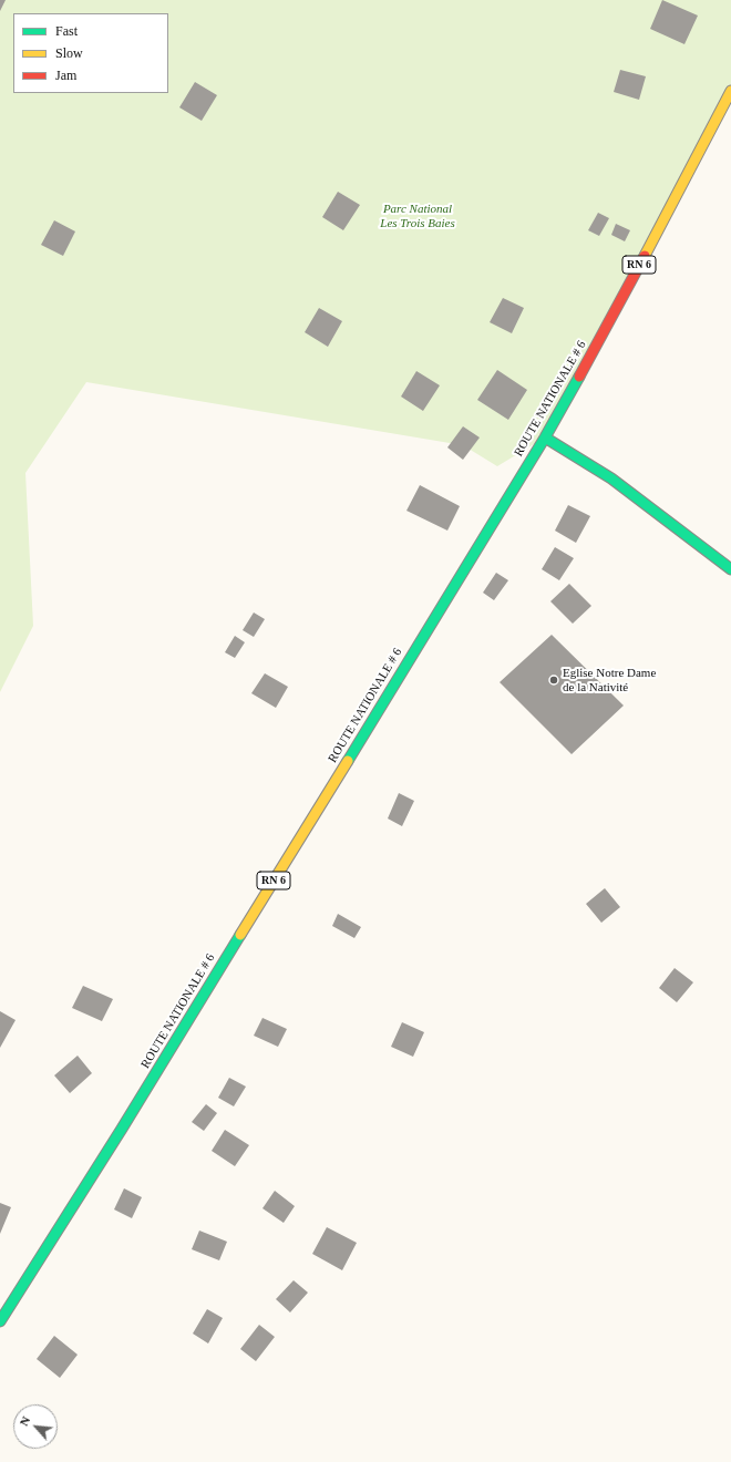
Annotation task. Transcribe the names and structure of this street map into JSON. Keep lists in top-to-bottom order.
{
  "streets": {
    "main road": ["RN 6", "ROUTE NATIONALE # 6"]
  },
  "parks": ["Parc National Les Trois Baies"],
  "places": ["Eglise Notre Dame de la Nativité"],
  "legend": ["Fast", "Slow", "Jam"],
  "north": "top left"
}
